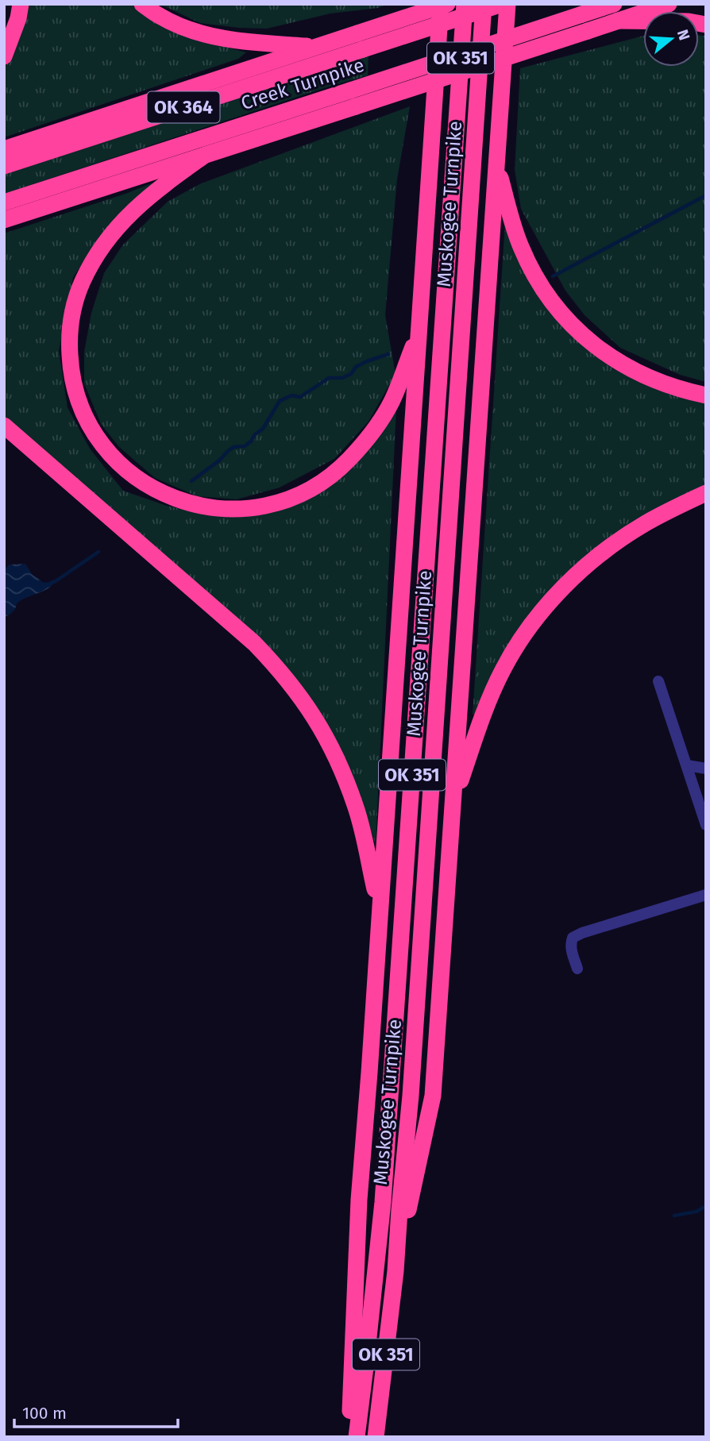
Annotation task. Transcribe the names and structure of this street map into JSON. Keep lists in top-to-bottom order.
{
  "streets": {
    "highway": [
      "OK 351",
      "Creek Turnpike",
      "OK 364",
      "Muskogee Turnpike"
    ]
  },
  "scale_bar": "100 m",
  "north": "right"
}
